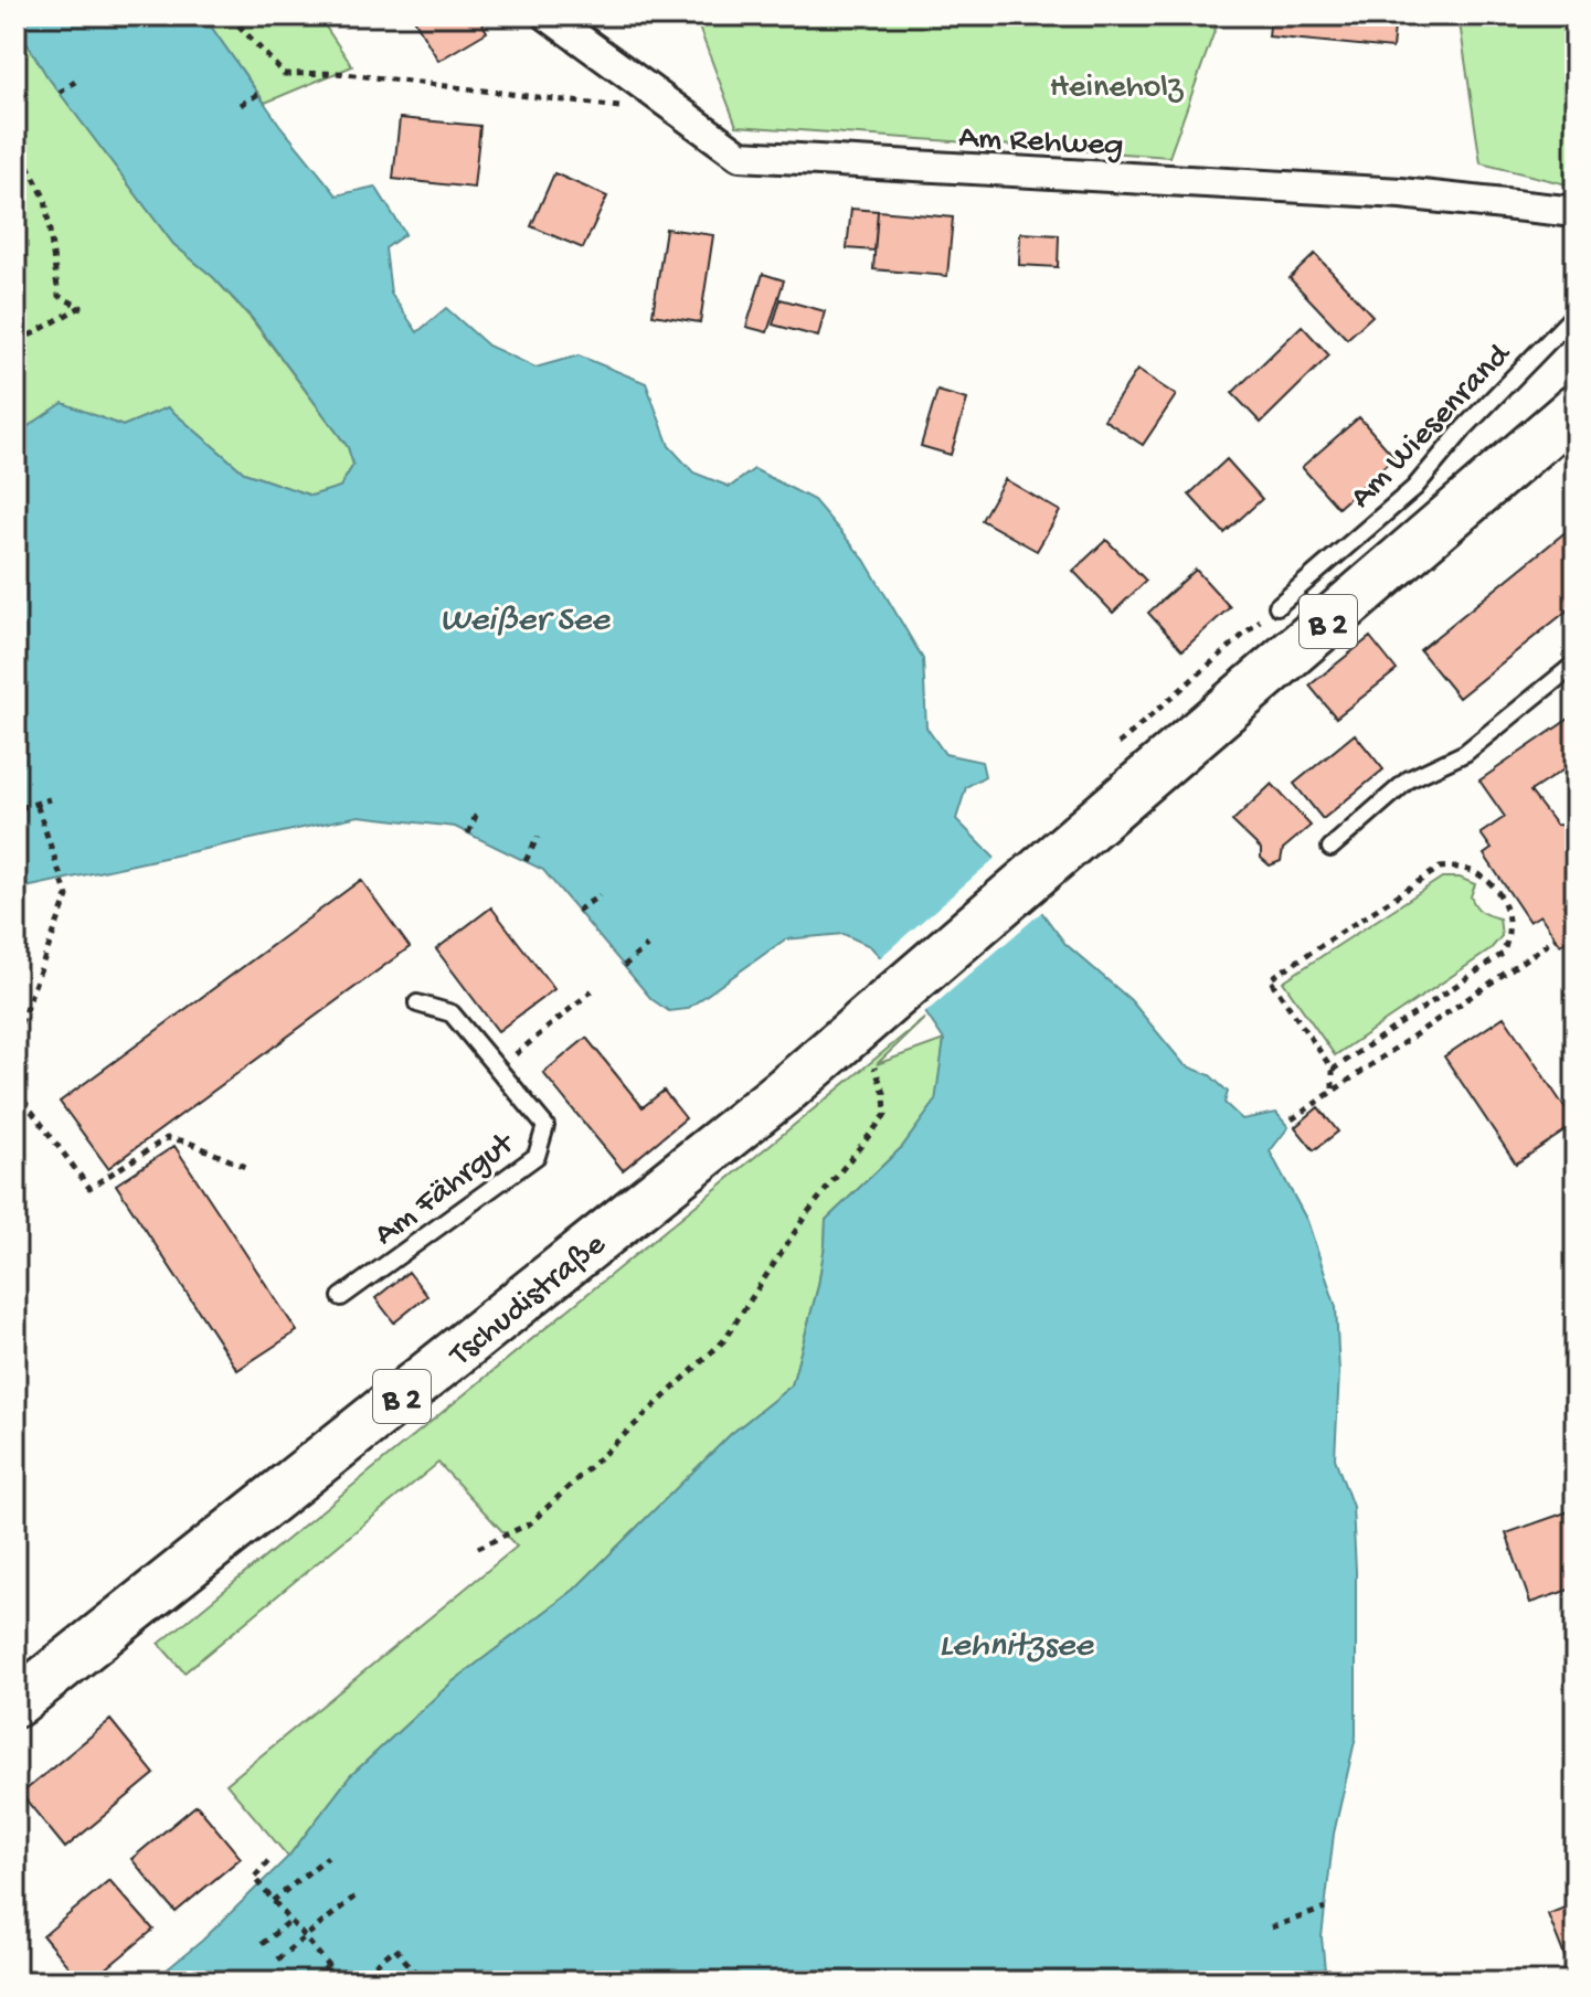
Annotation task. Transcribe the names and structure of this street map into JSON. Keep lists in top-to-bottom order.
{
  "streets": {
    "main road": ["B 2", "Tschudistraße"],
    "street": ["Am Rehweg"],
    "lane": ["Am Wiesenrand", "Am Fährgut"]
  },
  "water": ["Weißer See", "Lehnitzsee"],
  "parks": ["Heineholz"]
}
